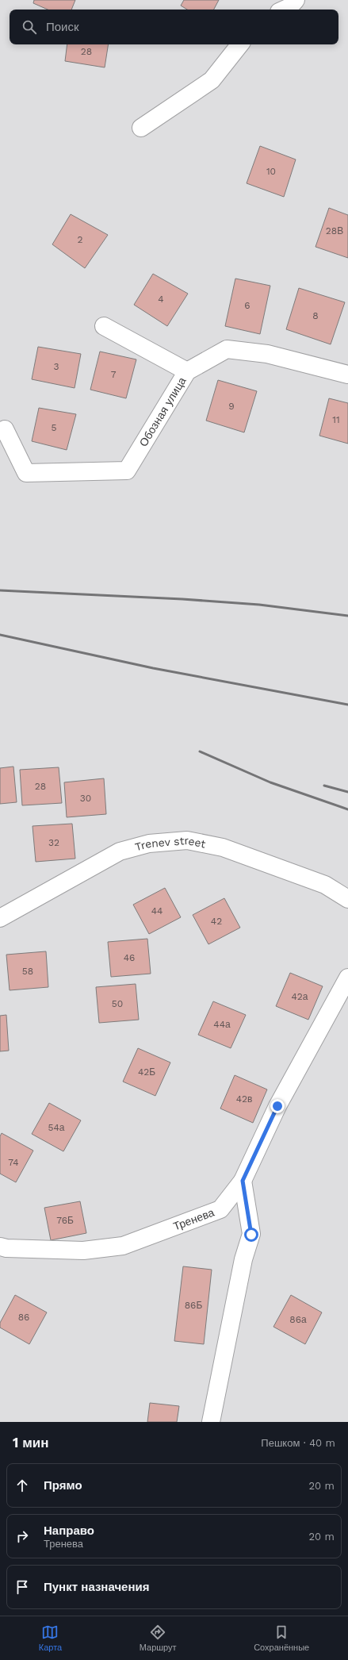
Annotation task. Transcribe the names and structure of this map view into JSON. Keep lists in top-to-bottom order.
{
  "streets": {
    "street": ["Обозная улица", "Trenev street", "Тренева"]
  },
  "house_numbers": [
    "28",
    "10",
    "28В",
    "2",
    "4",
    "6",
    "8",
    "3",
    "7",
    "9",
    "11",
    "5",
    "28",
    "30",
    "32",
    "44",
    "42",
    "46",
    "58",
    "42а",
    "50",
    "44а",
    "42Б",
    "42в",
    "54а",
    "74",
    "76Б",
    "86Б",
    "86",
    "86а"
  ],
  "page": {
    "search": "Поиск",
    "heading": ["1 мин", "Пешком · 40 m"],
    "list": [
      ["Прямо", "20 m"],
      ["Направо", "Тренева", "20 m"],
      "Пункт назначения"
    ],
    "nav": ["Карта", "Маршрут", "Сохранённые"]
  }
}
